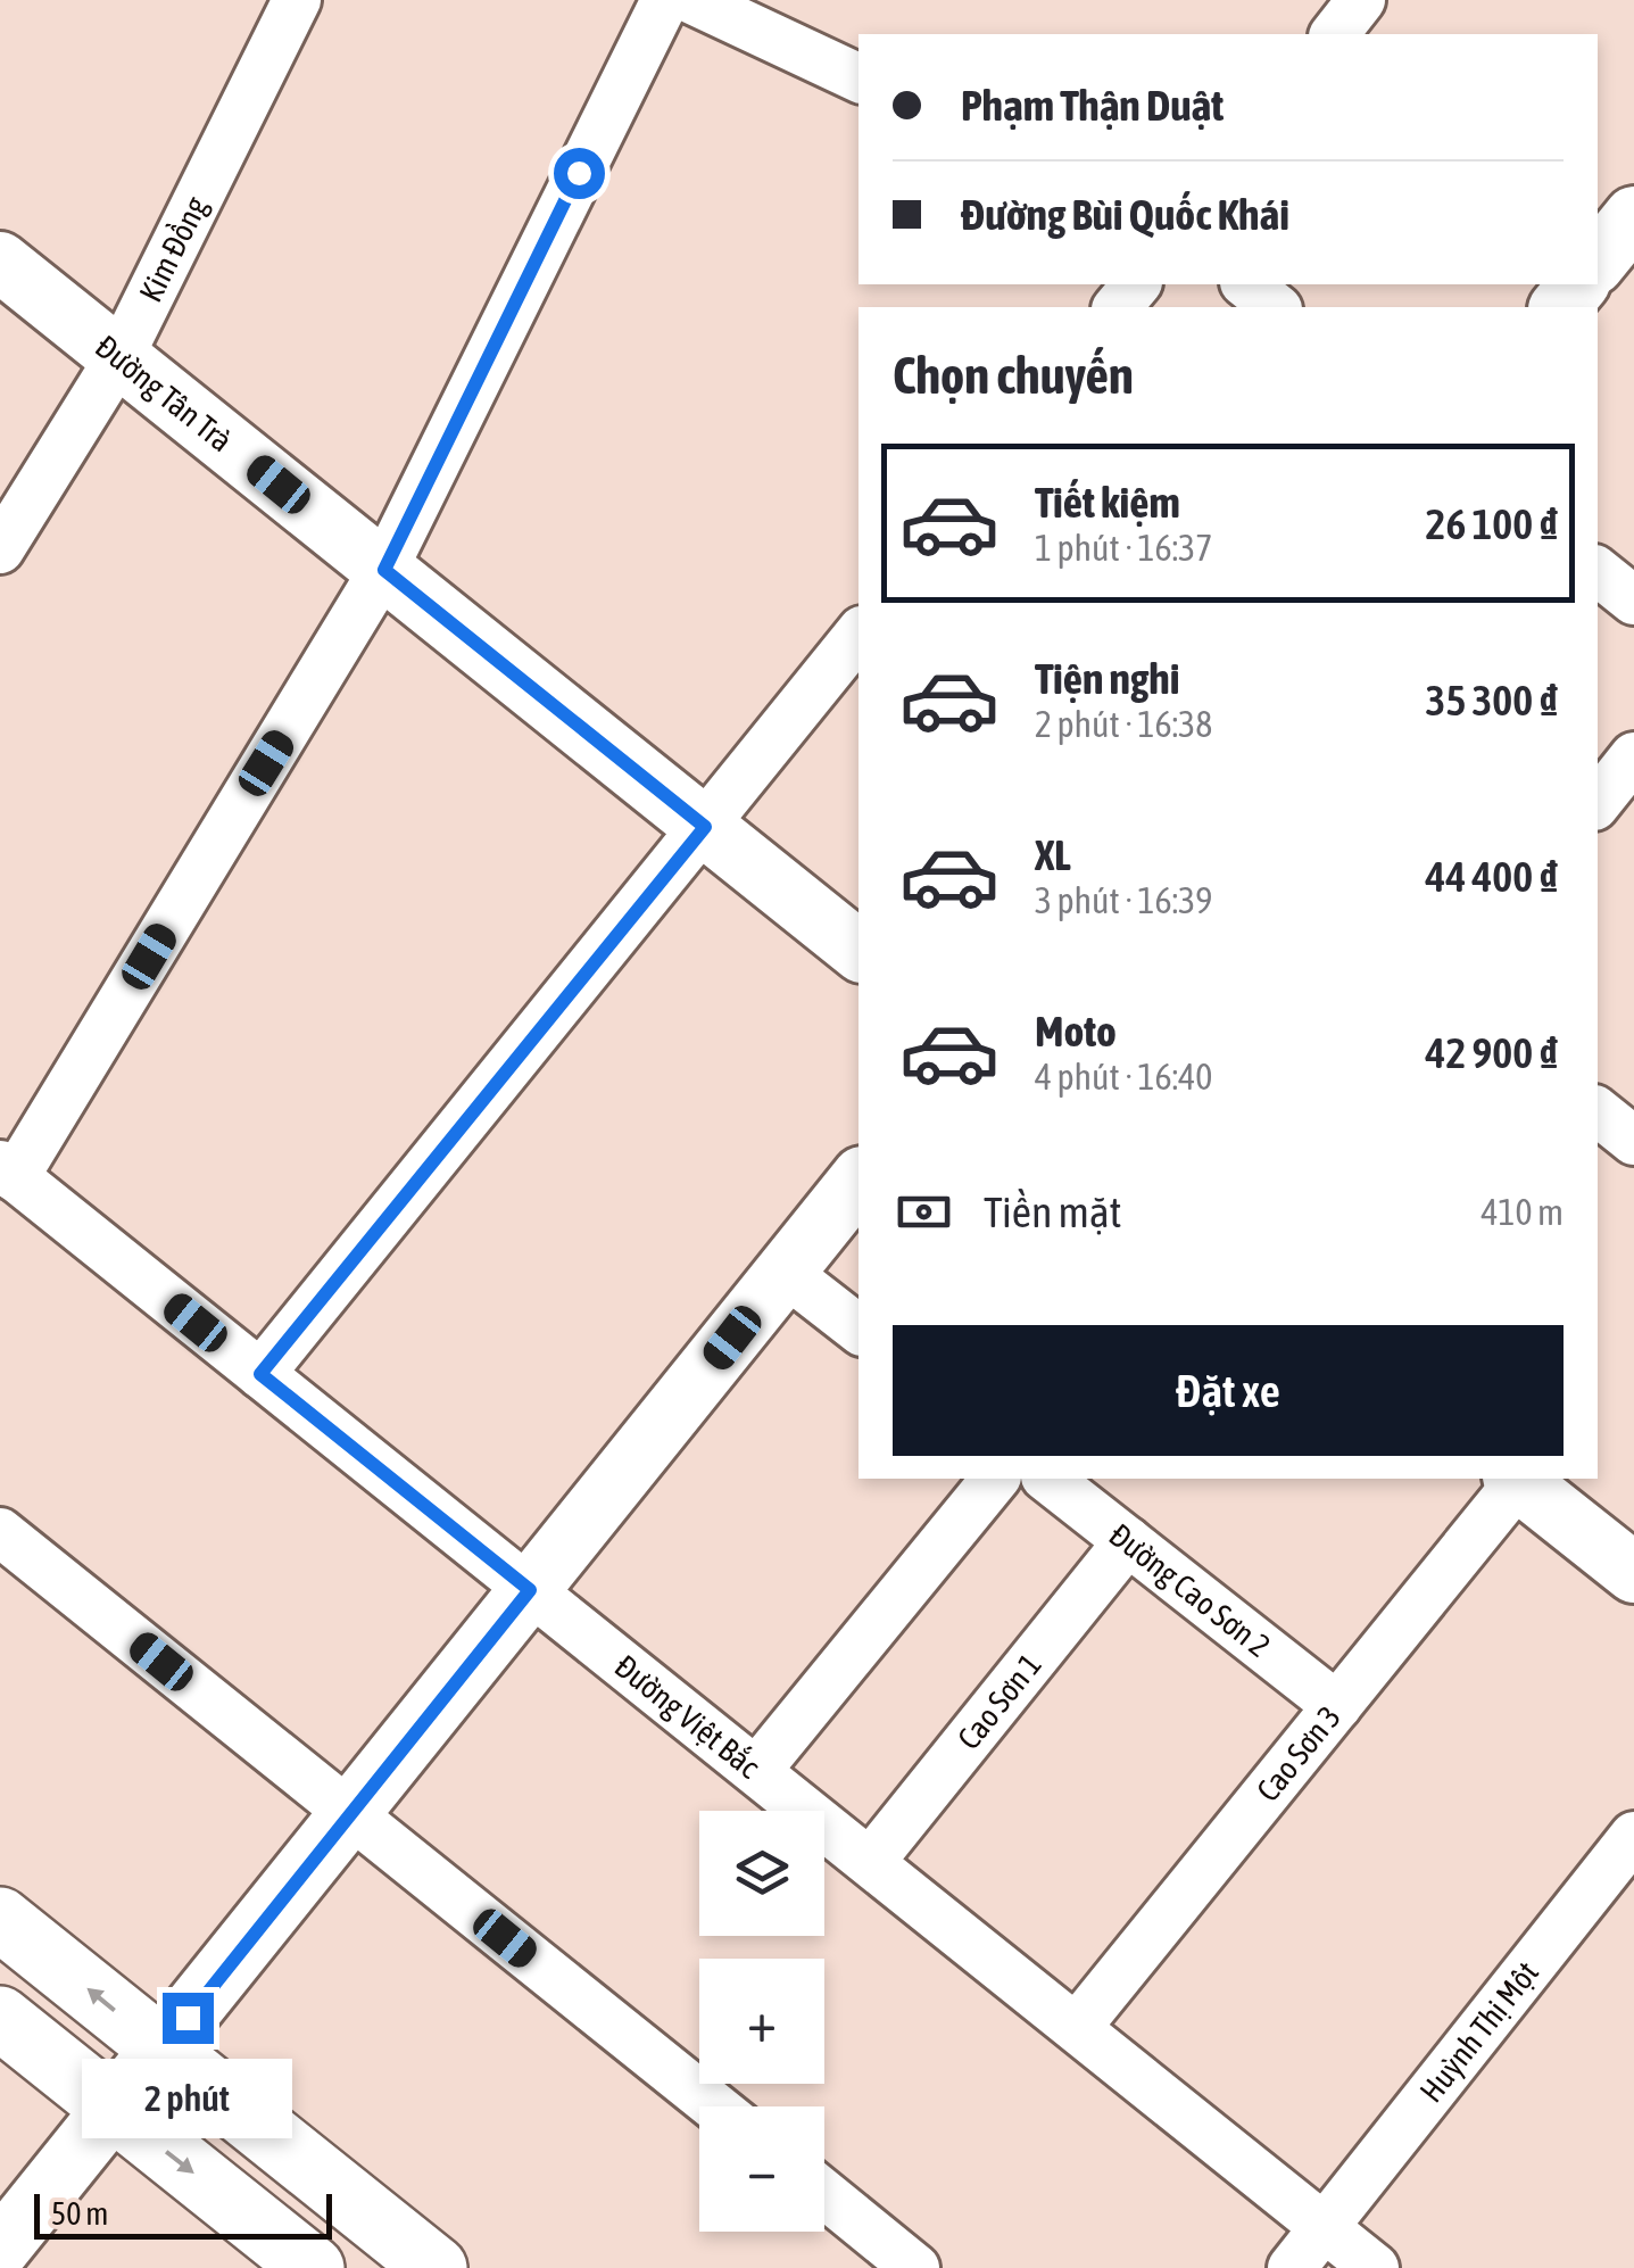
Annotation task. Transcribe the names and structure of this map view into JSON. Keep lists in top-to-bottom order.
{
  "streets": {
    "street": [
      "Kim Đồng",
      "Đường Tân Trà",
      "Đường Cao Sơn 2",
      "Cao Sơn 1",
      "Đường Việt Bắc",
      "Cao Sơn 3",
      "Huỳnh Thị Một"
    ]
  },
  "crossings": [
    ["Kim Đồng", "Đường Tân Trà"],
    ["Đường Cao Sơn 2", "Cao Sơn 1"],
    ["Đường Cao Sơn 2", "Cao Sơn 3"],
    ["Cao Sơn 1", "Đường Việt Bắc"],
    ["Đường Việt Bắc", "Cao Sơn 3"],
    ["Đường Việt Bắc", "Huỳnh Thị Một"]
  ],
  "scale_bar": "50 m",
  "page": {
    "banner": ["Phạm Thận Duật", "Đường Bùi Quốc Khái"],
    "heading": "Chọn chuyến",
    "list": [
      {
        "name": "Tiết kiệm",
        "note": "1 phút · 16:37",
        "value": "26 100 ₫"
      },
      {
        "name": "Tiện nghi",
        "note": "2 phút · 16:38",
        "value": "35 300 ₫"
      },
      {
        "name": "XL",
        "note": "3 phút · 16:39",
        "value": "44 400 ₫"
      },
      {
        "name": "Moto",
        "note": "4 phút · 16:40",
        "value": "42 900 ₫"
      }
    ],
    "pay": ["Tiền mặt", "410 m"],
    "buttons": "Đặt xe",
    "map_buttons": ["+", "−"],
    "bubble": "2 phút",
    "scale": "50 m"
  }
}
